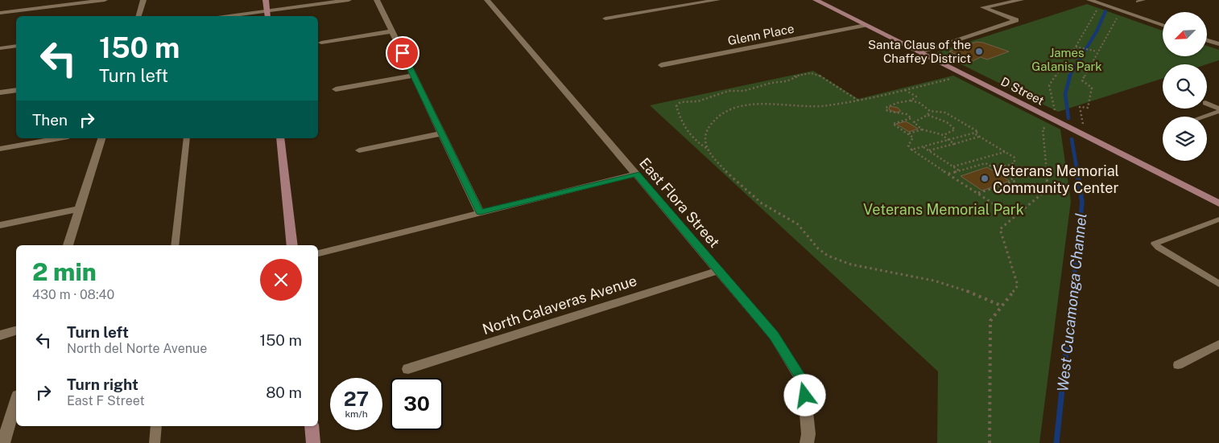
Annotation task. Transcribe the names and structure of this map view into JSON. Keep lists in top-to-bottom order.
{
  "streets": {
    "street": [
      "Glenn Place",
      "D Street",
      "East Flora Street",
      "North Calaveras Avenue"
    ]
  },
  "crossings": [
    ["Glenn Place", "D Street"],
    ["East Flora Street", "North Calaveras Avenue"]
  ],
  "water": ["West Cucamonga Channel"],
  "parks": ["James Galanis Park", "Veterans Memorial Park"],
  "places": ["Santa Claus of the Chaffey District", "Veterans Memorial Community Center"],
  "north": "bottom left",
  "page": {
    "turn": ["150 m", "Turn left"],
    "then": "Then",
    "heading": ["2 min", "430 m · 08:40"],
    "list": [
      {
        "name": "Turn left",
        "note": "North del Norte Avenue",
        "value": "150 m"
      },
      {
        "name": "Turn right",
        "note": "East F Street",
        "value": "80 m"
      }
    ],
    "speed": "27 km/h",
    "limit": "30"
  }
}
